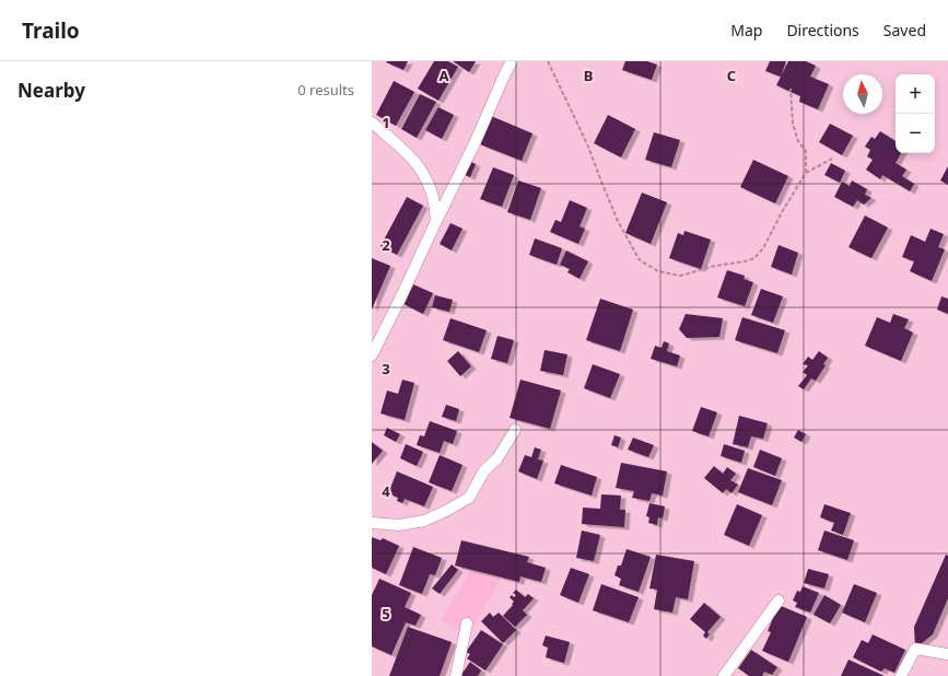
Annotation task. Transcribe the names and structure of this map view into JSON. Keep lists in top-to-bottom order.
{
  "north": "top",
  "page": {
    "header": "Trailo",
    "nav": ["Map", "Directions", "Saved"],
    "heading": ["Nearby", "0 results"],
    "map_buttons": ["+", "−"]
  },
  "grid": {
    "columns": ["A", "B", "C"],
    "rows": [
      "1",
      "2",
      "3",
      "4",
      "5"
    ]
  }
}
